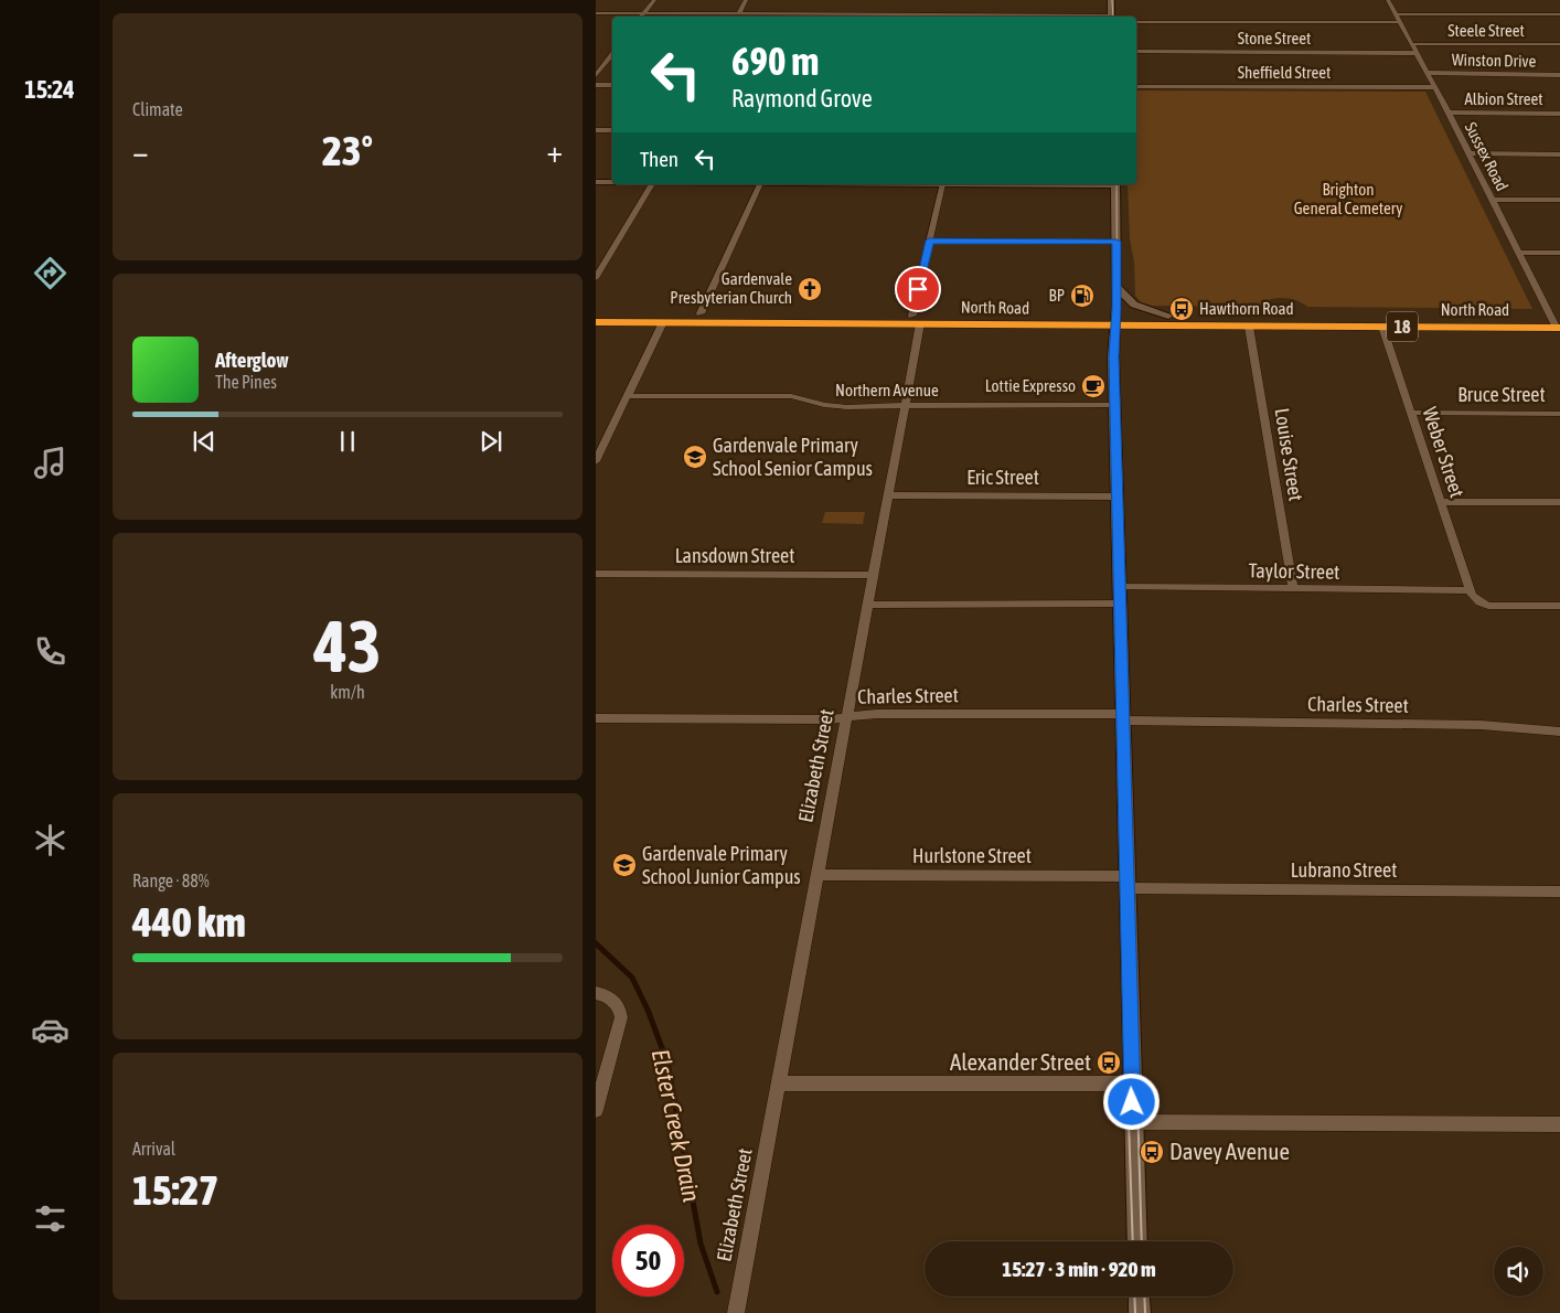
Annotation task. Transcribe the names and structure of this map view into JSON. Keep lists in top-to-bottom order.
{
  "streets": {
    "highway": ["North Road", "18"],
    "street": [
      "Steele Street",
      "Stone Street",
      "Winston Drive",
      "Sheffield Street",
      "Albion Street",
      "Sussex Road",
      "Northern Avenue",
      "Bruce Street",
      "Weber Street",
      "Louise Street",
      "Eric Street",
      "Lansdown Street",
      "Taylor Street",
      "Charles Street",
      "Elizabeth Street",
      "Hurlstone Street",
      "Lubrano Street"
    ]
  },
  "crossings": [
    ["Steele Street", "Sussex Road"],
    ["Stone Street", "Sussex Road"],
    ["Winston Drive", "Sussex Road"],
    ["Sheffield Street", "Sussex Road"],
    ["Albion Street", "Sussex Road"],
    ["Sussex Road", "North Road"],
    ["North Road", "Weber Street"],
    ["North Road", "Louise Street"],
    ["North Road", "Elizabeth Street"],
    ["Northern Avenue", "Elizabeth Street"],
    ["Bruce Street", "Weber Street"],
    ["Weber Street", "Taylor Street"],
    ["Louise Street", "Taylor Street"],
    ["Eric Street", "Elizabeth Street"],
    ["Lansdown Street", "Elizabeth Street"],
    ["Taylor Street", "Elizabeth Street"],
    ["Charles Street", "Elizabeth Street"],
    ["Elizabeth Street", "Hurlstone Street"],
    ["Hurlstone Street", "Lubrano Street"]
  ],
  "water": ["Elster Creek Drain"],
  "parks": ["Brighton General Cemetery"],
  "places": {
    "church": ["Gardenvale Presbyterian Church"],
    "fuel station": ["BP"],
    "bus stop": ["Hawthorn Road", "Alexander Street", "Davey Avenue"],
    "cafe": ["Lottie Expresso"],
    "school or university": ["Gardenvale Primary School Senior Campus", "Gardenvale Primary School Junior Campus"]
  },
  "page": {
    "tabs": "15:24",
    "tile": [
      "Climate",
      ["43", "km/h"],
      ["Range · 88%", "440 km"],
      ["Arrival", "15:27"]
    ],
    "turn": ["690 m", "Raymond Grove"],
    "heat": ["−", "23°", "+"],
    "then": "Then",
    "song": ["Afterglow", "The Pines"],
    "limit": "50",
    "trip": "15:27 · 3 min · 920 m"
  }
}
